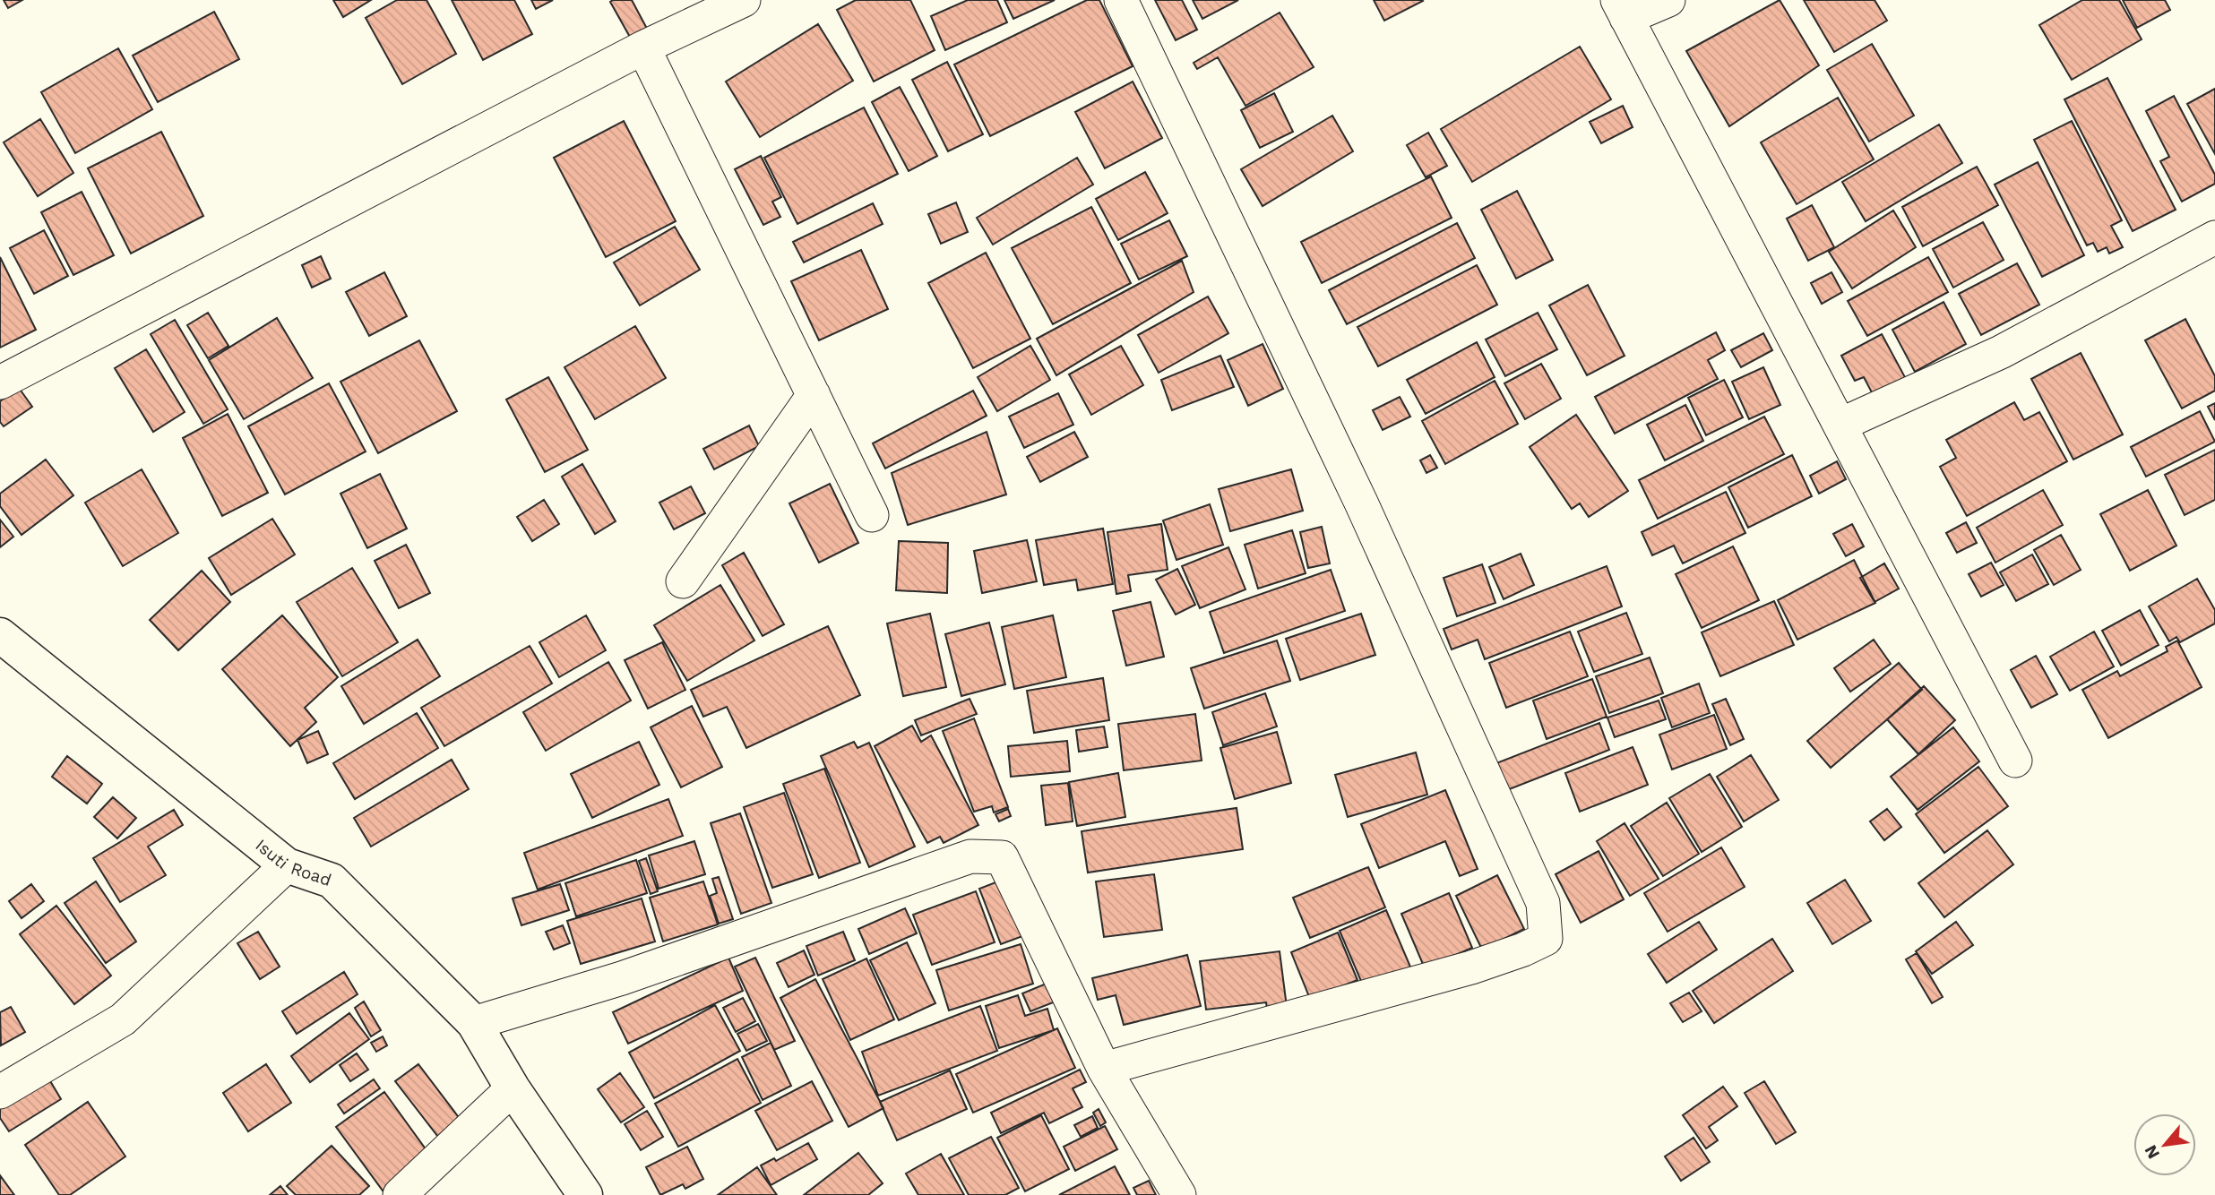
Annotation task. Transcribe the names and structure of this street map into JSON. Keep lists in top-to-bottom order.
{
  "streets": {
    "street": ["Isuti Road"]
  },
  "north": "bottom left"
}
